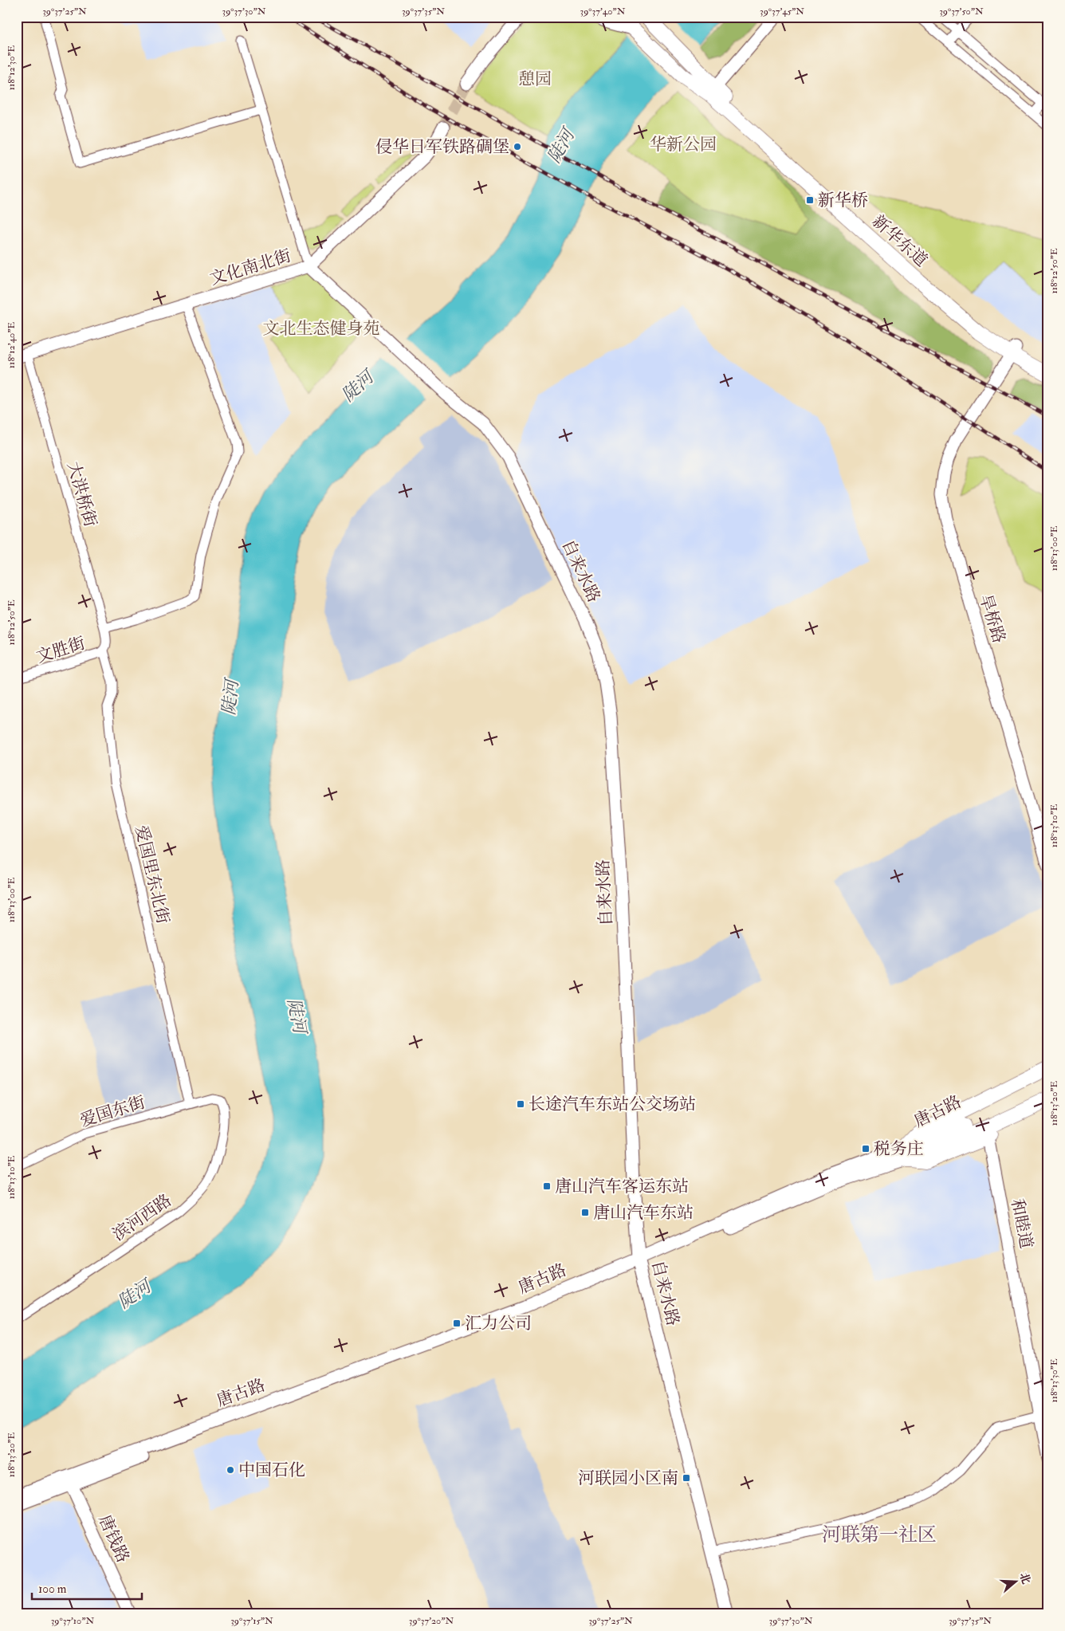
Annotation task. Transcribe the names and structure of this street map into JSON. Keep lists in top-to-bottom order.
{
  "streets": {
    "main road": ["新华东道", "唐古路"],
    "street": [
      "文化南北街",
      "大洪桥街",
      "自来水路",
      "旱桥路",
      "文胜街",
      "爱国里东北街",
      "爱国东街",
      "滨河西路",
      "和睦道",
      "唐钱路"
    ]
  },
  "crossings": [
    ["新华东道", "旱桥路"],
    ["文化南北街", "大洪桥街"],
    ["文化南北街", "自来水路"],
    ["大洪桥街", "文胜街"],
    ["大洪桥街", "爱国里东北街"],
    ["自来水路", "唐古路"],
    ["文胜街", "爱国里东北街"],
    ["爱国里东北街", "爱国东街"],
    ["爱国东街", "滨河西路"],
    ["唐古路", "和睦道"],
    ["唐古路", "唐钱路"]
  ],
  "districts": ["河联第一社区"],
  "water": ["陡河"],
  "parks": ["憩园", "华新公园", "文北生态健身苑"],
  "places": {
    "other": ["侵华日军铁路碉堡", "中国石化"],
    "transit": [
      "新华桥",
      "长途汽车东站公交场站",
      "税务庄",
      "唐山汽车客运东站",
      "唐山汽车东站",
      "汇力公司",
      "河联园小区南"
    ]
  },
  "scale_bar": "100 m",
  "north": "right",
  "coordinates": [
    "39°37'25\"N",
    "39°37'30\"N",
    "39°37'35\"N",
    "39°37'40\"N",
    "39°37'45\"N",
    "39°37'50\"N",
    "118°12'30\"E",
    "118°12'50\"E",
    "118°12'40\"E",
    "118°13'00\"E",
    "118°13'10\"E",
    "118°13'20\"E",
    "118°13'30\"E",
    "39°37'10\"N",
    "39°37'15\"N",
    "39°37'20\"N"
  ]
}
